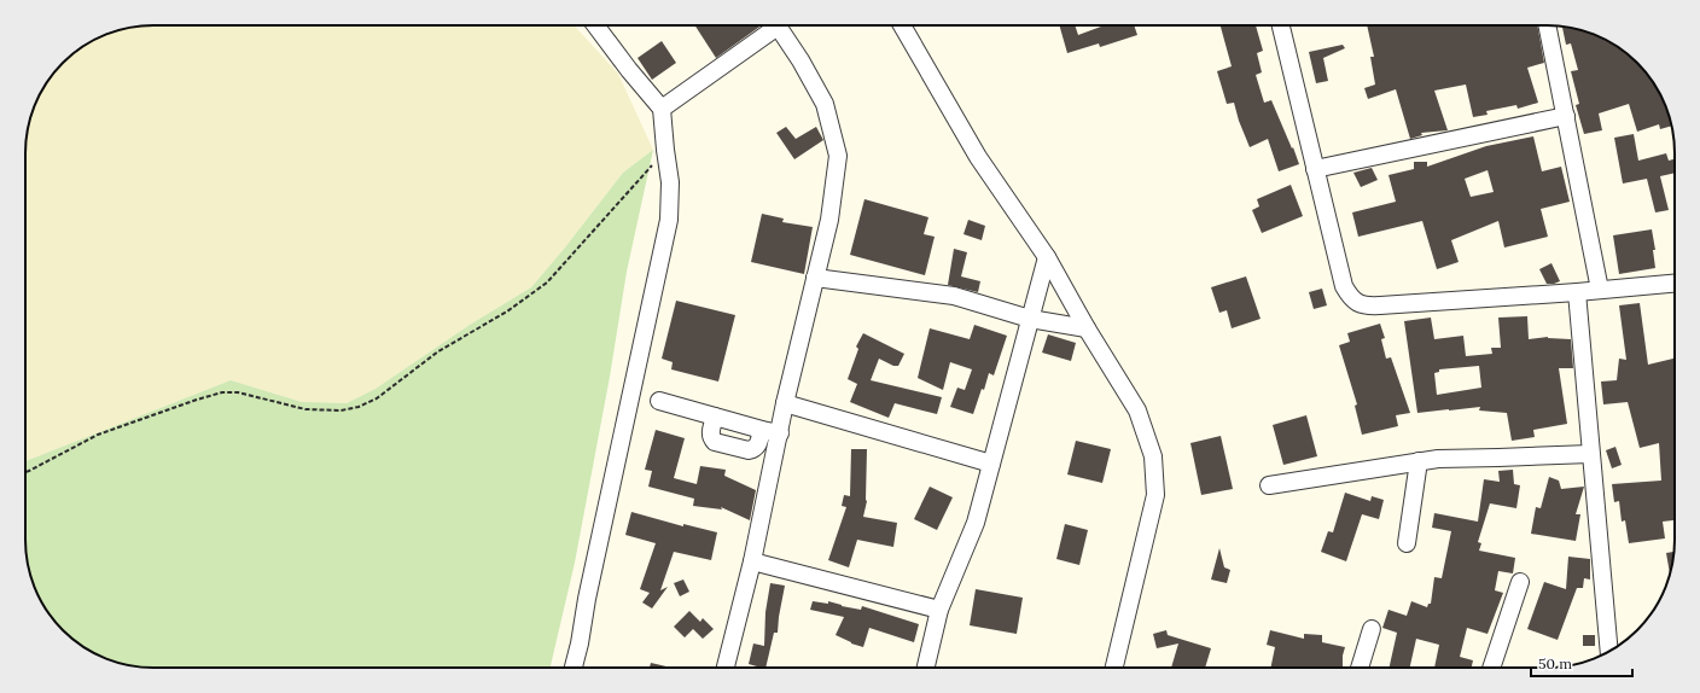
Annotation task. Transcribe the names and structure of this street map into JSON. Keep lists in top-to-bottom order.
{
  "scale_bar": "50 m"
}
